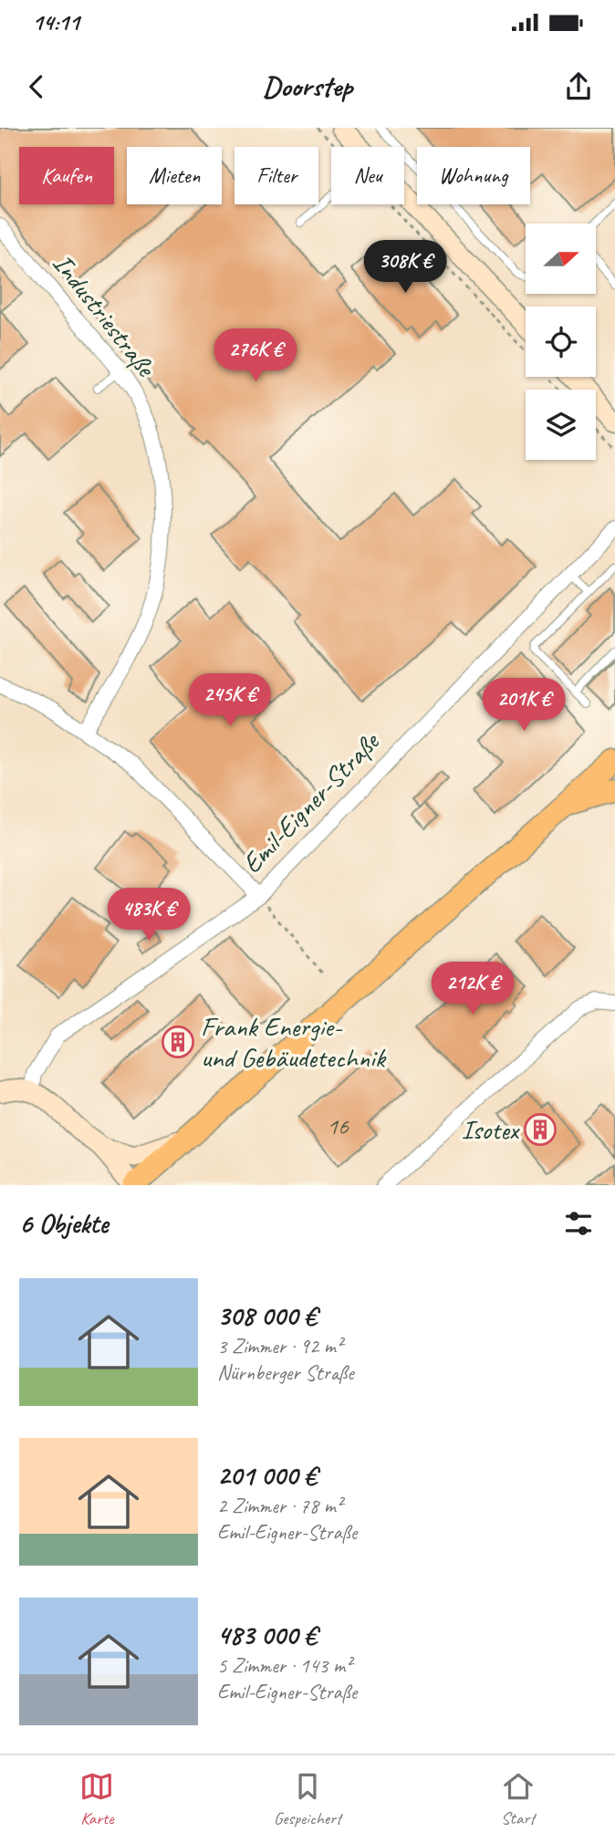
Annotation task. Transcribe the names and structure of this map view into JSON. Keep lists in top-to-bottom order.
{
  "streets": {
    "street": ["Industriestraße", "Emil-Eigner-Straße"]
  },
  "places": {
    "building": ["Frank Energie- und Gebäudetechnik", "Isotex"]
  },
  "house_numbers": ["16"],
  "north": "right",
  "page": {
    "status": "14:11",
    "header": "Doorstep",
    "chip": [
      "Kaufen",
      "Mieten",
      "Filter",
      "Neu",
      "Wohnung"
    ],
    "price": [
      "308K €",
      "276K €",
      "245K €",
      "201K €",
      "483K €",
      "212K €"
    ],
    "heading": "6 Objekte",
    "list": [
      {
        "name": "308 000 €",
        "note": "3 Zimmer · 92 m² · Nürnberger Straße"
      },
      {
        "name": "201 000 €",
        "note": "2 Zimmer · 78 m² · Emil-Eigner-Straße"
      },
      {
        "name": "483 000 €",
        "note": "5 Zimmer · 143 m² · Emil-Eigner-Straße"
      }
    ],
    "tabs": ["Karte", "Gespeichert", "Start"]
  }
}
